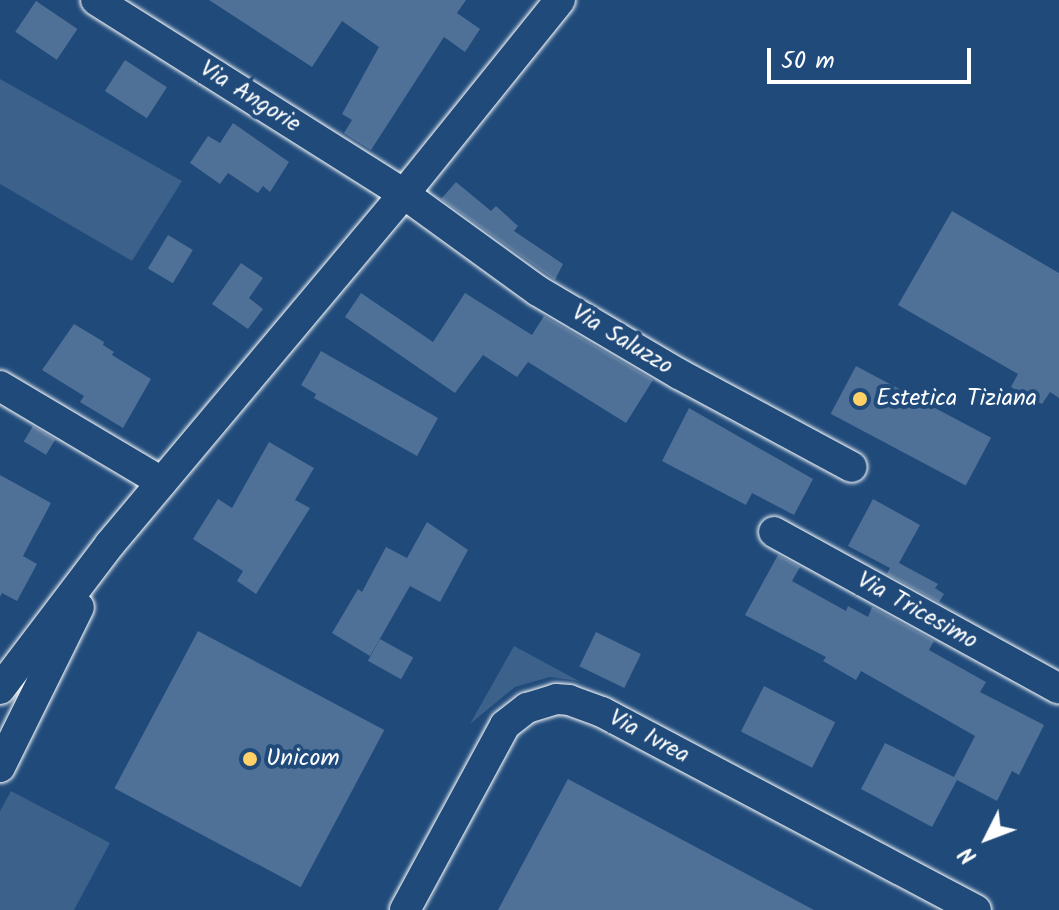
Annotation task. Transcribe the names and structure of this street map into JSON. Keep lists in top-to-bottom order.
{
  "streets": {
    "street": [
      "Via Angorie",
      "Via Saluzzo",
      "Via Tricesimo",
      "Via Ivrea"
    ]
  },
  "crossings": [
    ["Via Angorie", "Via Saluzzo"]
  ],
  "places": ["Estetica Tiziana", "Unicom"],
  "scale_bar": "50 m",
  "north": "bottom left"
}
